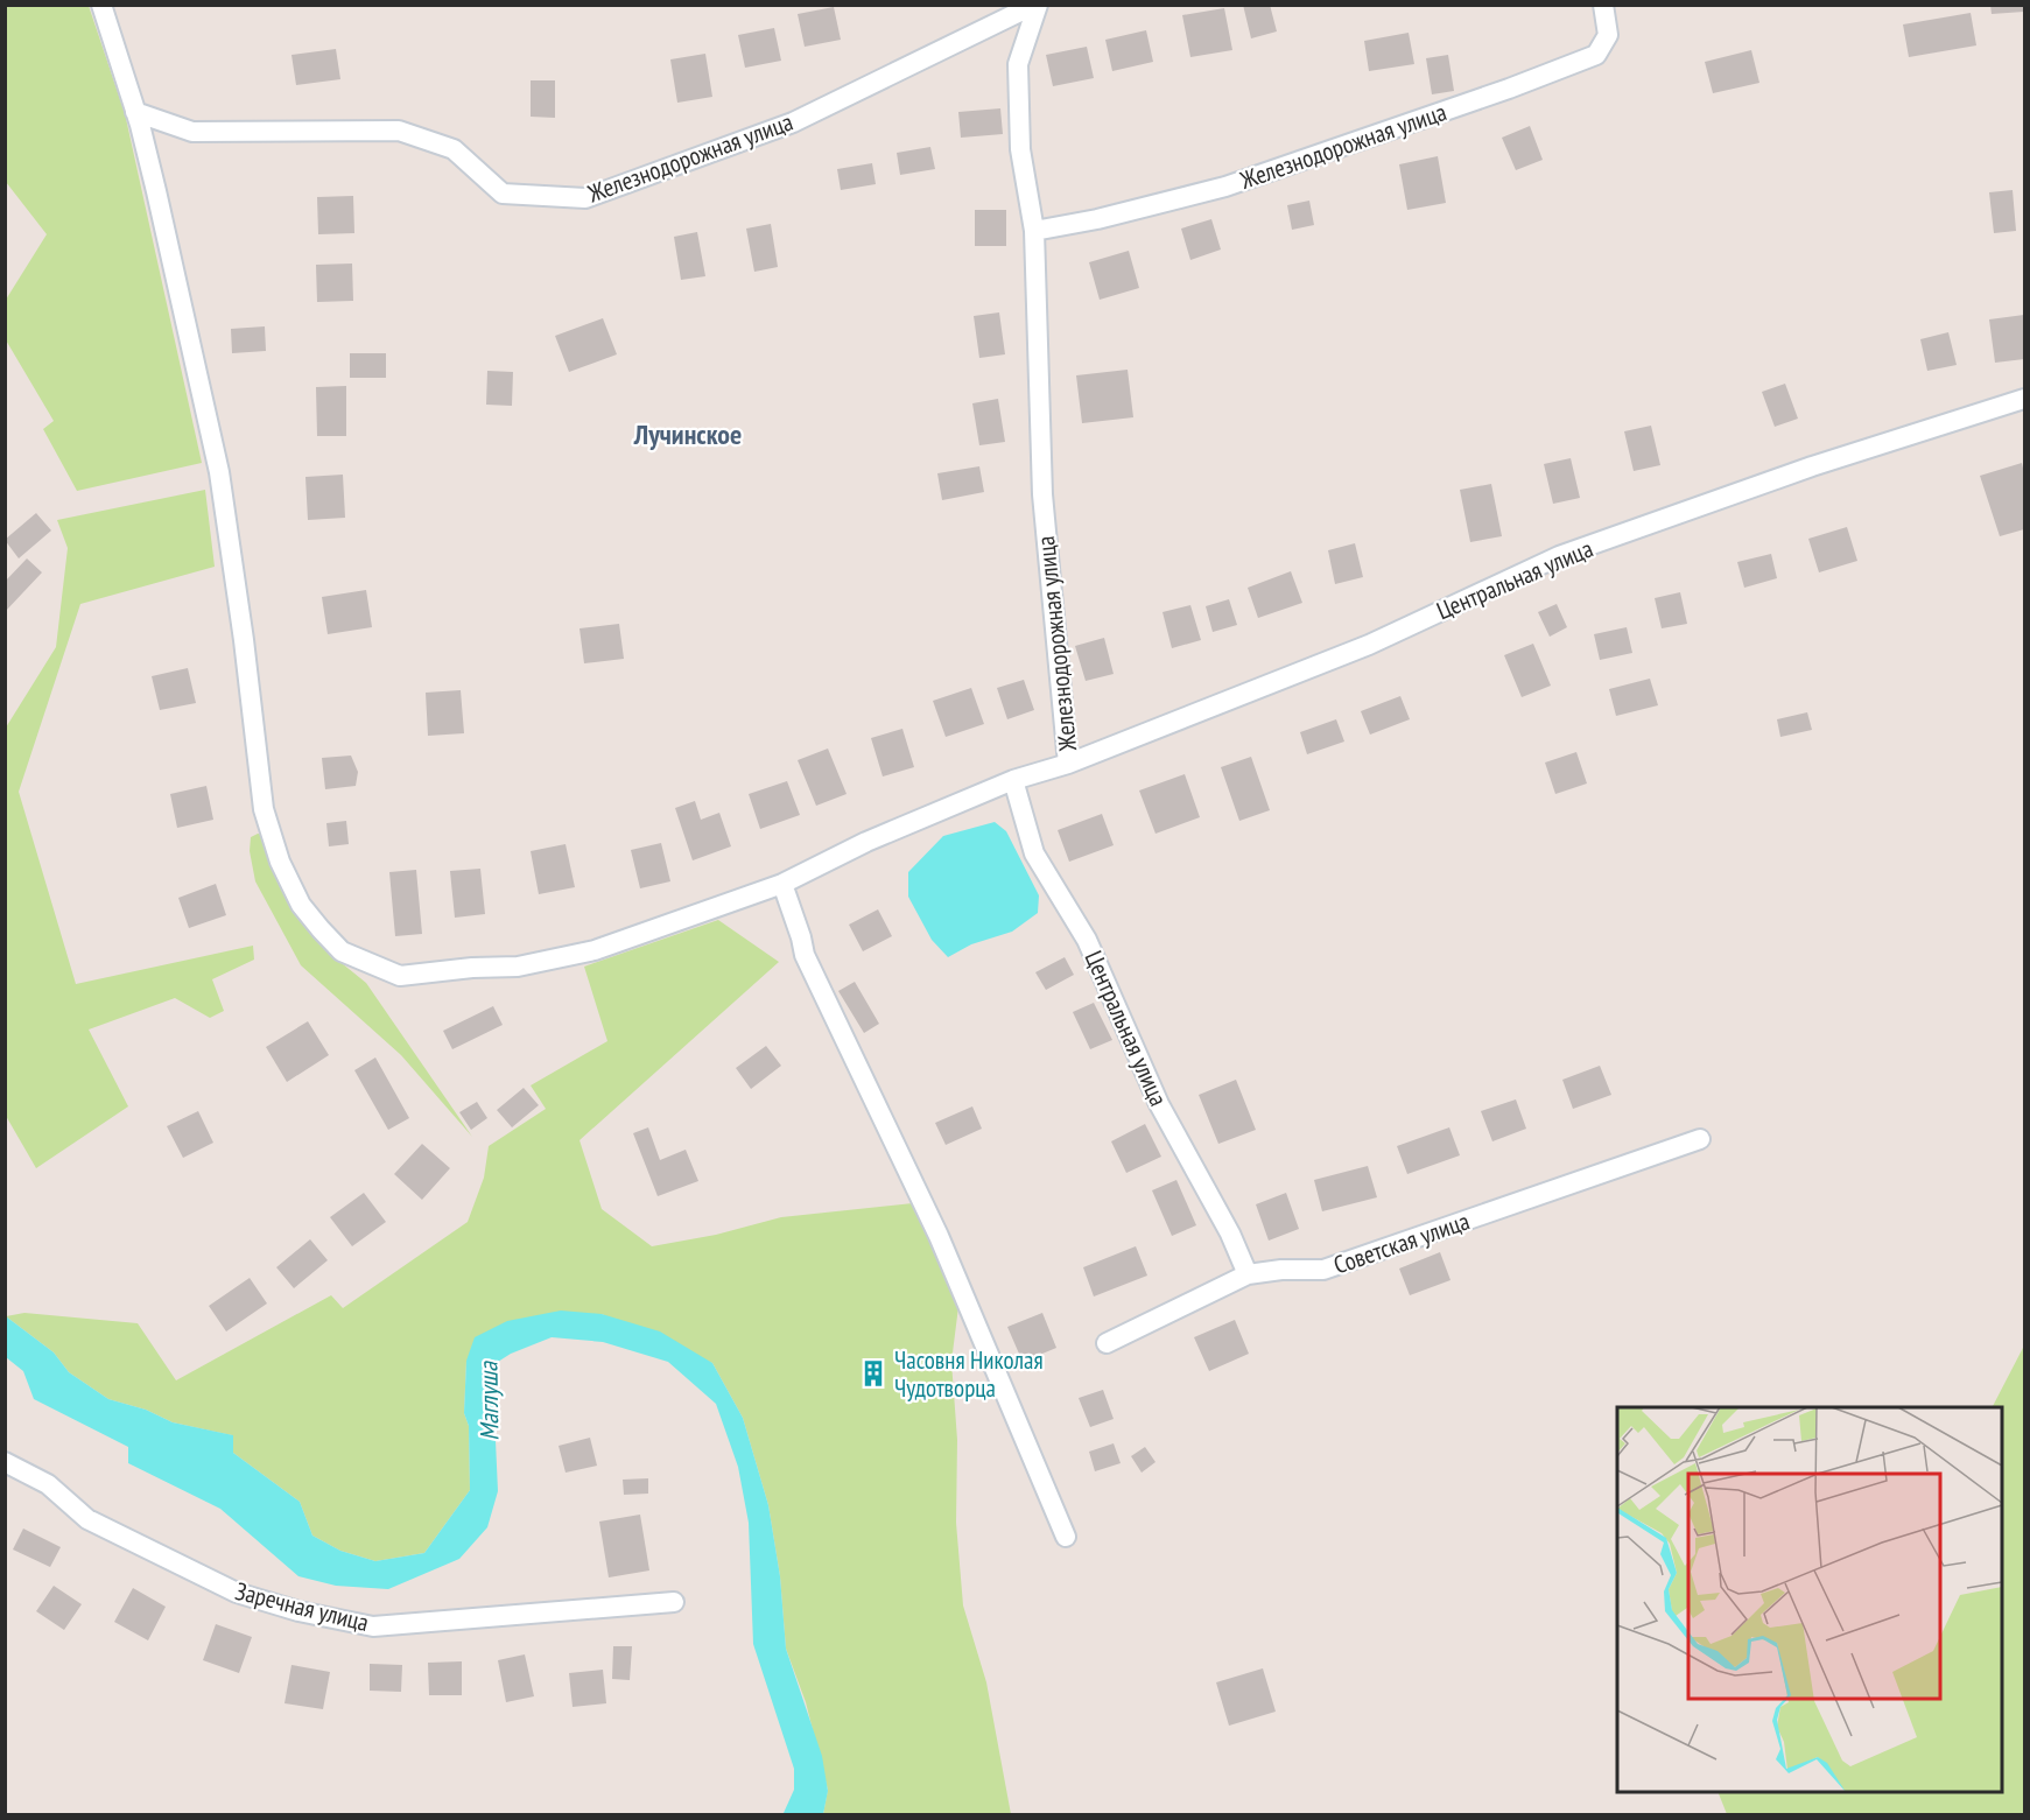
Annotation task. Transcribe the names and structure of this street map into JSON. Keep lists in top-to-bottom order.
{
  "streets": {
    "street": [
      "Железнодорожная улица",
      "Центральная улица",
      "Советская улица",
      "Заречная улица"
    ]
  },
  "crossings": [
    ["Железнодорожная улица", "Центральная улица"],
    ["Центральная улица", "Советская улица"]
  ],
  "districts": ["Лучинское"],
  "water": ["Маглуша"],
  "places": {
    "building": ["Часовня Николая Чудотворца"]
  }
}
